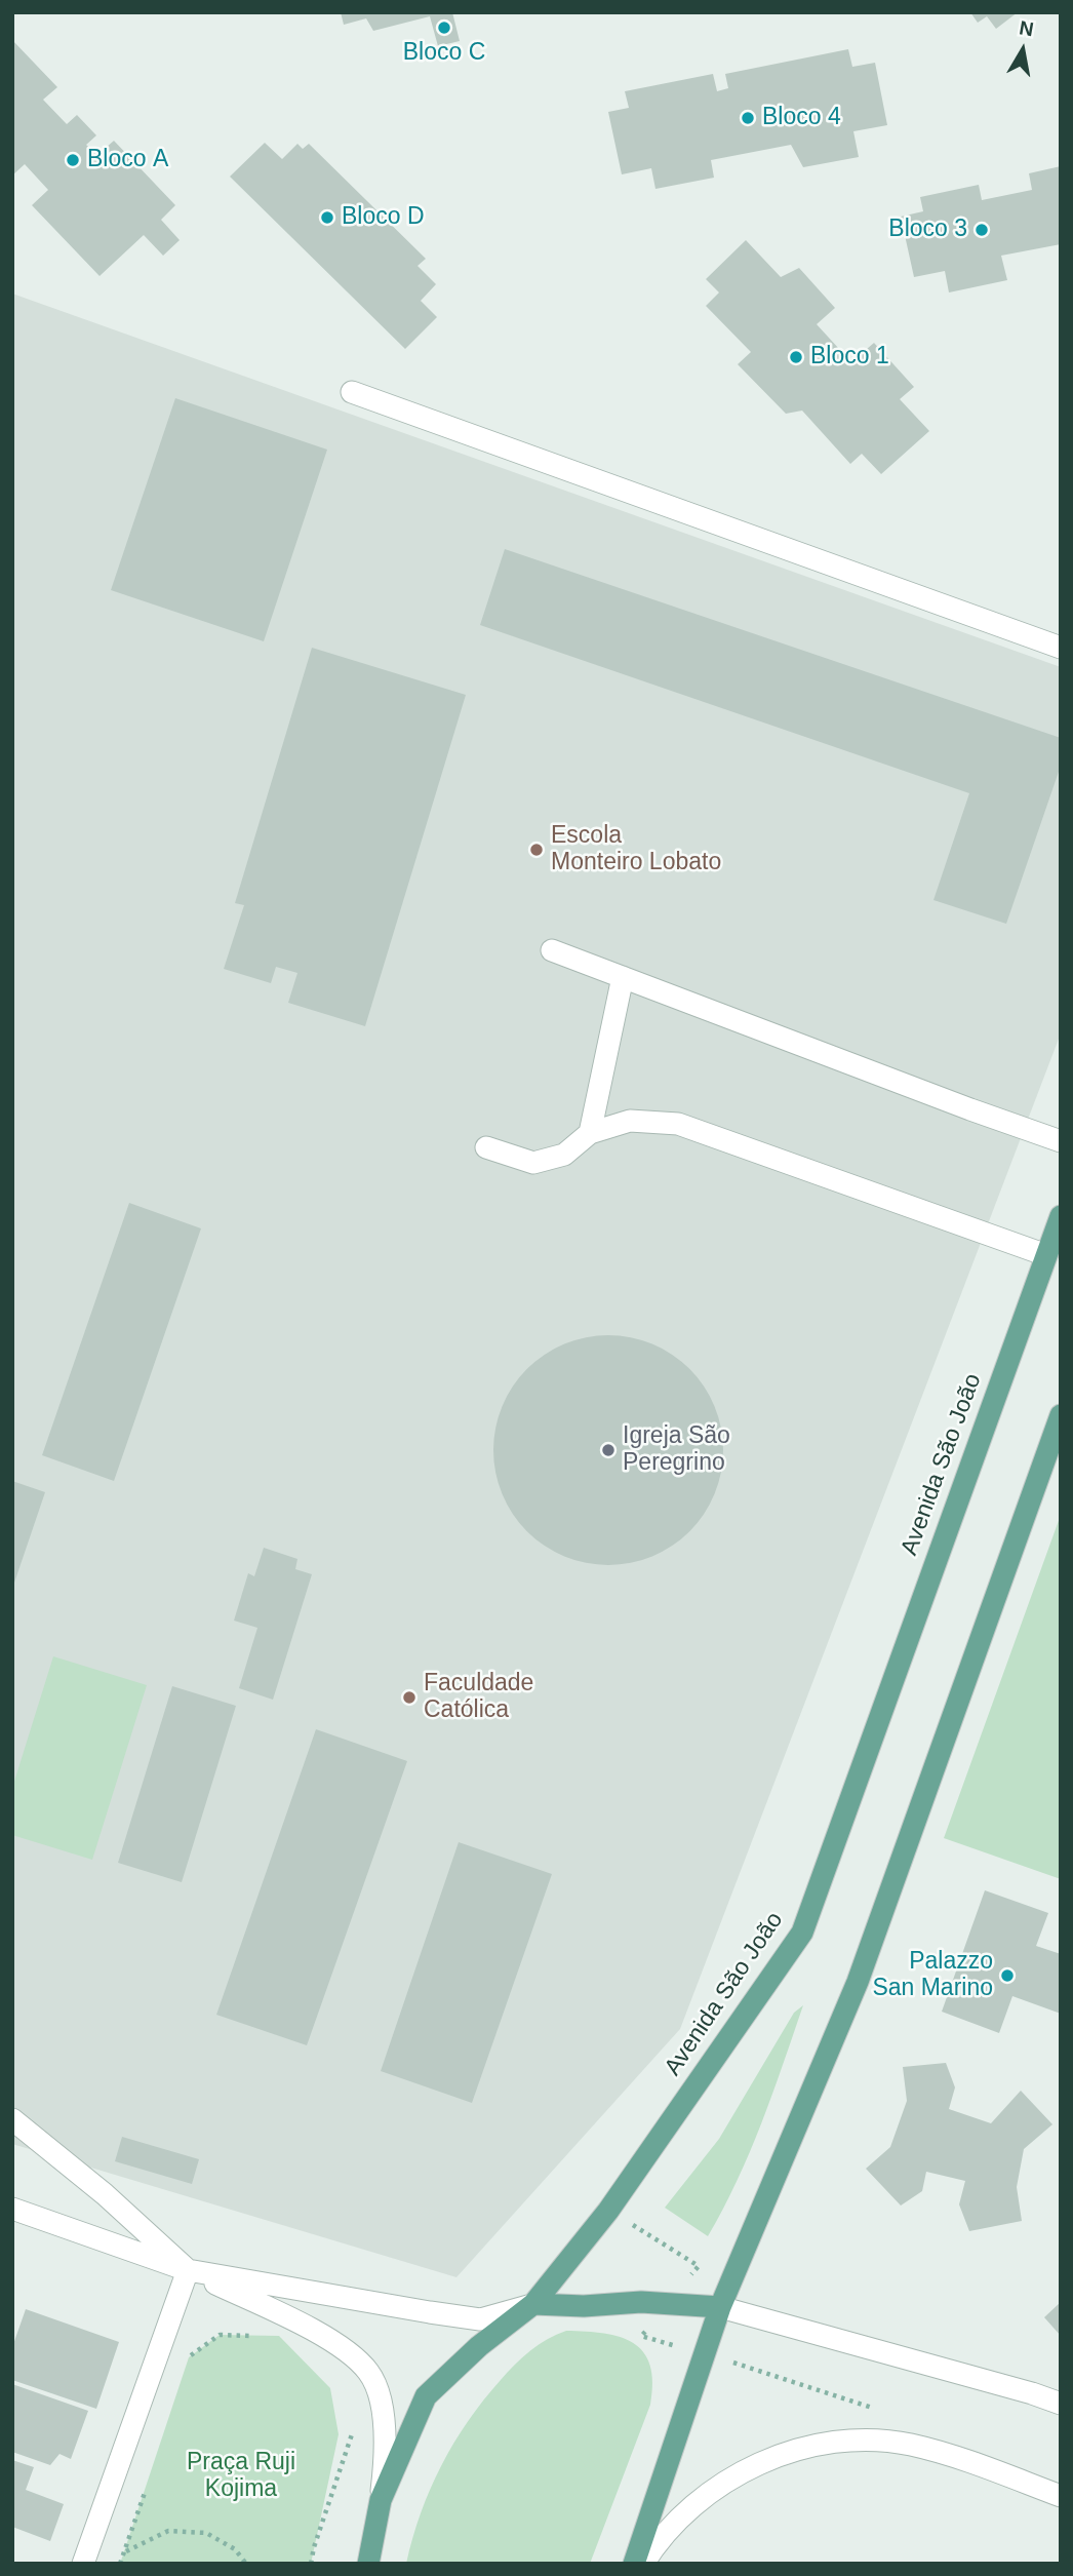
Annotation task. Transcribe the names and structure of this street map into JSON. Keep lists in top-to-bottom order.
{
  "streets": {
    "main road": ["Avenida São João"]
  },
  "parks": ["Praça Ruji Kojima"],
  "places": [
    "Bloco C",
    "Bloco 4",
    "Bloco A",
    "Bloco D",
    "Bloco 3",
    "Bloco 1",
    "Escola Monteiro Lobato",
    "Igreja São Peregrino",
    "Faculdade Católica",
    "Palazzo San Marino"
  ],
  "north": "top"
}
